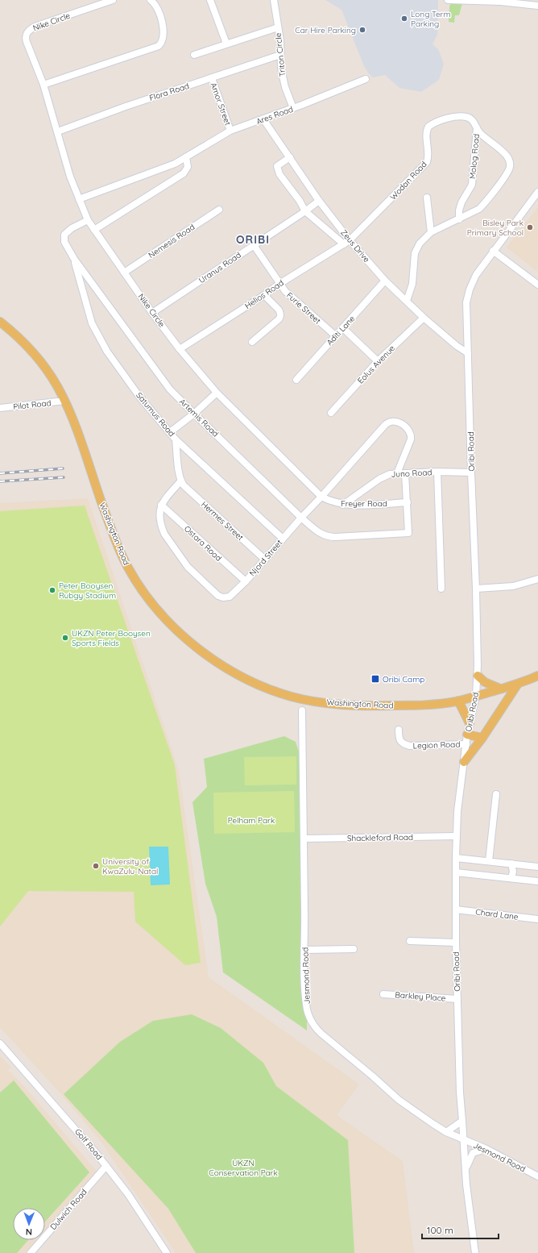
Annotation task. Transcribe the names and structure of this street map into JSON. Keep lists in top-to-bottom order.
{
  "streets": {
    "main road": ["Washington Road"],
    "street": [
      "Nike Circle",
      "Triton Circle",
      "Flora Road",
      "Amor Street",
      "Ares Road",
      "Molog Road",
      "Wodan Road",
      "Nemesis Road",
      "Zeus Drive",
      "Uranus Road",
      "Helios Road",
      "Furie Street",
      "Aditi Lane",
      "Eolus Avenue",
      "Pilot Road",
      "Satumus Road",
      "Artemis Road",
      "Oribi Road",
      "Juno Road",
      "Freyer Road",
      "Hermes Street",
      "Ostara Road",
      "Njord Street",
      "Legion Road",
      "Shackleford Road",
      "Chard Lane",
      "Jesmond Road",
      "Barkley Place",
      "Golf Road",
      "Dulwich Road"
    ]
  },
  "crossings": [
    ["Nike Circle", "Flora Road"],
    ["Nike Circle", "Ares Road"],
    ["Nike Circle", "Nemesis Road"],
    ["Nike Circle", "Uranus Road"],
    ["Nike Circle", "Helios Road"],
    ["Nike Circle", "Artemis Road"],
    ["Nike Circle", "Freyer Road"],
    ["Nike Circle", "Njord Street"],
    ["Triton Circle", "Flora Road"],
    ["Triton Circle", "Ares Road"],
    ["Flora Road", "Amor Street"],
    ["Amor Street", "Ares Road"],
    ["Ares Road", "Zeus Drive"],
    ["Molog Road", "Wodan Road"],
    ["Wodan Road", "Zeus Drive"],
    ["Wodan Road", "Helios Road"],
    ["Zeus Drive", "Uranus Road"],
    ["Zeus Drive", "Helios Road"],
    ["Zeus Drive", "Aditi Lane"],
    ["Zeus Drive", "Eolus Avenue"],
    ["Zeus Drive", "Oribi Road"],
    ["Uranus Road", "Furie Street"],
    ["Helios Road", "Furie Street"],
    ["Furie Street", "Aditi Lane"],
    ["Pilot Road", "Washington Road"],
    ["Satumus Road", "Artemis Road"],
    ["Satumus Road", "Njord Street"],
    ["Artemis Road", "Freyer Road"],
    ["Artemis Road", "Njord Street"],
    ["Oribi Road", "Juno Road"],
    ["Oribi Road", "Washington Road"],
    ["Oribi Road", "Legion Road"],
    ["Oribi Road", "Shackleford Road"],
    ["Oribi Road", "Chard Lane"],
    ["Oribi Road", "Jesmond Road"],
    ["Oribi Road", "Barkley Place"],
    ["Juno Road", "Freyer Road"],
    ["Juno Road", "Njord Street"],
    ["Freyer Road", "Njord Street"],
    ["Hermes Street", "Njord Street"],
    ["Ostara Road", "Njord Street"],
    ["Shackleford Road", "Jesmond Road"],
    ["Golf Road", "Dulwich Road"]
  ],
  "districts": ["ORIBI"],
  "parks": ["Pelham Park", "UKZN Conservation Park"],
  "places": {
    "other": [
      "Long Term Parking",
      "Car Hire Parking",
      "Bisley Park Primary School",
      "Peter Booysen Rubgy Stadium",
      "UKZN Peter Booysen Sports Fields",
      "University of KwaZulu-Natal"
    ],
    "transit": ["Oribi Camp"]
  },
  "scale_bar": "100 m",
  "north": "bottom"
}
